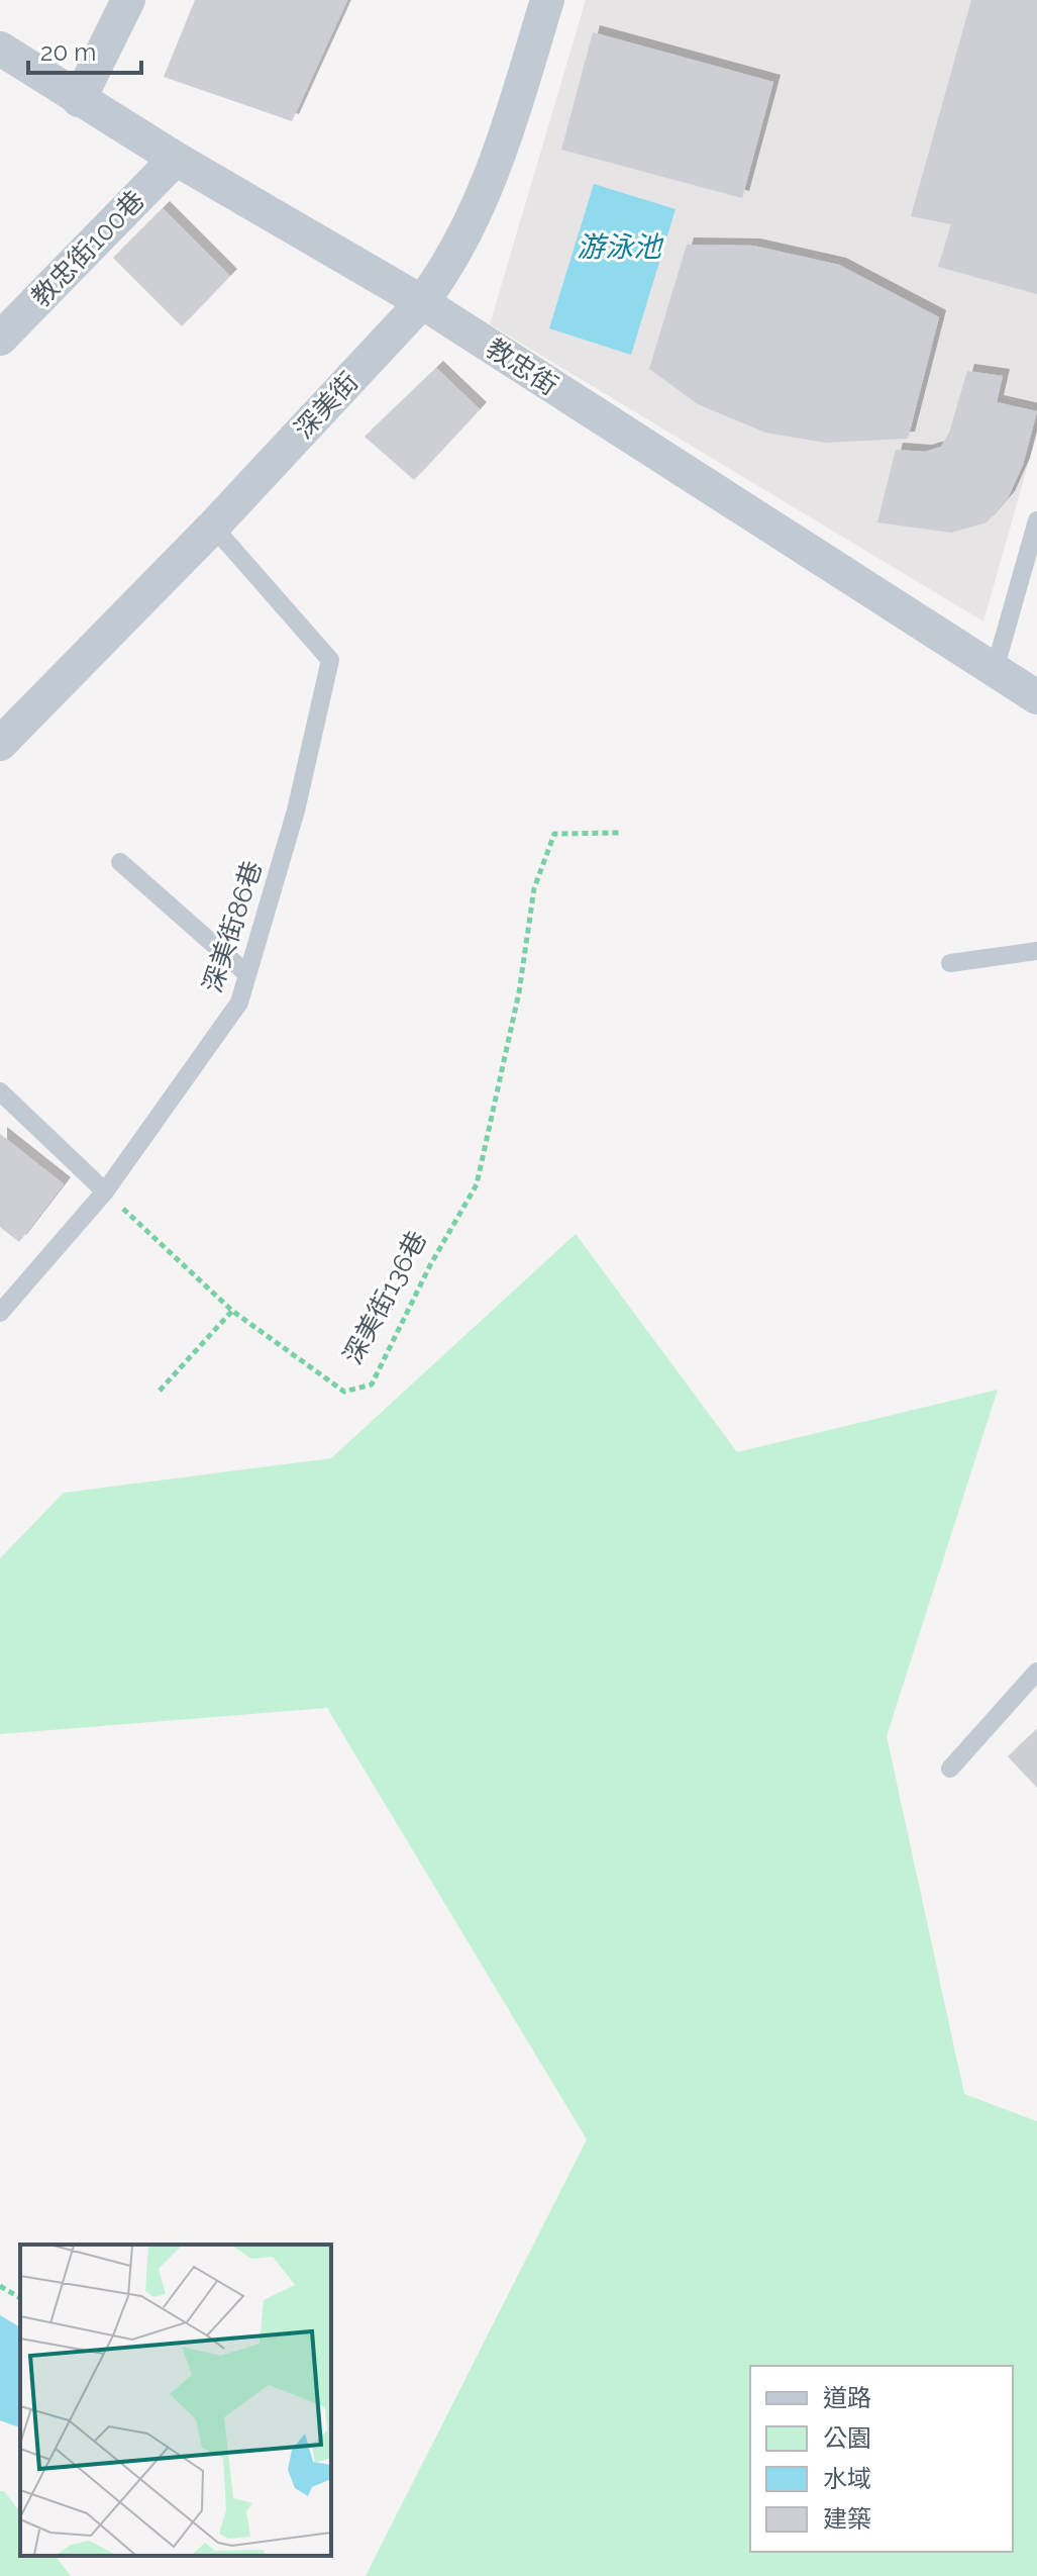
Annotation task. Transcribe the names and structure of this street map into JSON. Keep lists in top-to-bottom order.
{
  "streets": {
    "street": ["教忠街100巷", "教忠街", "深美街"],
    "lane": ["深美街86巷"],
    "path": ["深美街136巷"]
  },
  "crossings": [
    ["教忠街100巷", "教忠街"],
    ["教忠街", "深美街"],
    ["深美街", "深美街86巷"],
    ["深美街86巷", "深美街136巷"]
  ],
  "water": ["游泳池"],
  "legend": [
    "道路",
    "公園",
    "水域",
    "建築"
  ],
  "scale_bar": "20 m"
}
